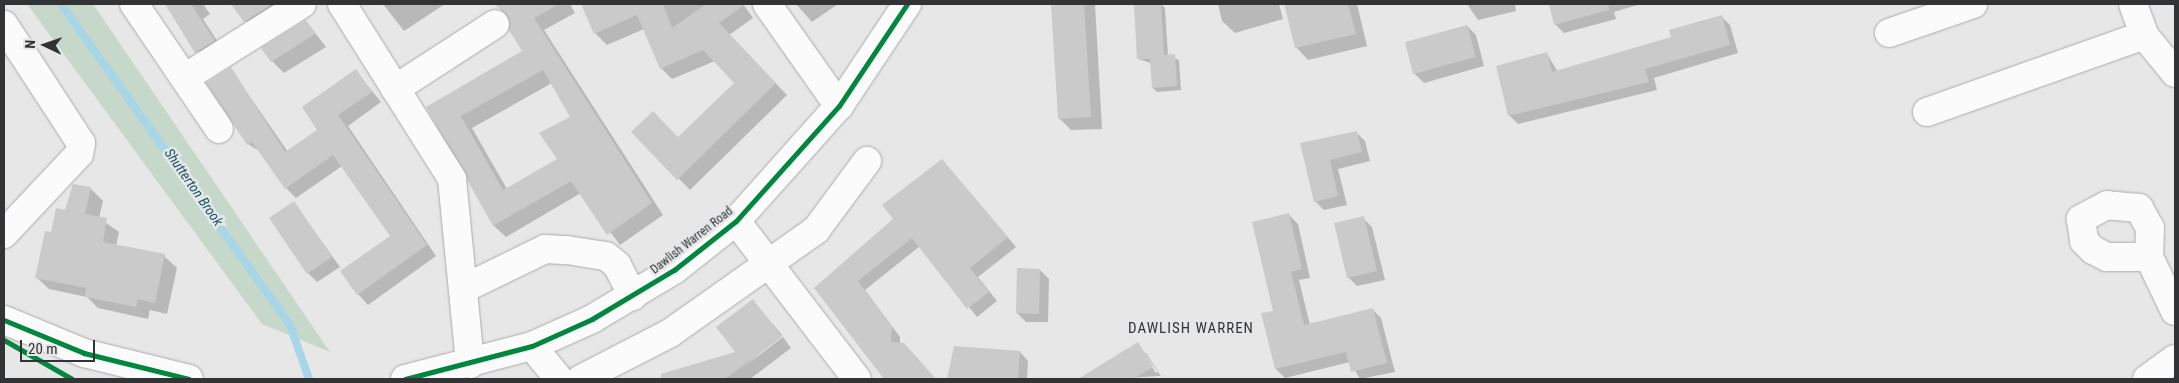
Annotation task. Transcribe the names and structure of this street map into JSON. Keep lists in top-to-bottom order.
{
  "streets": {
    "street": ["Dawlish Warren Road"]
  },
  "districts": ["DAWLISH WARREN"],
  "water": ["Shutterton Brook"],
  "scale_bar": "20 m",
  "north": "left"
}
